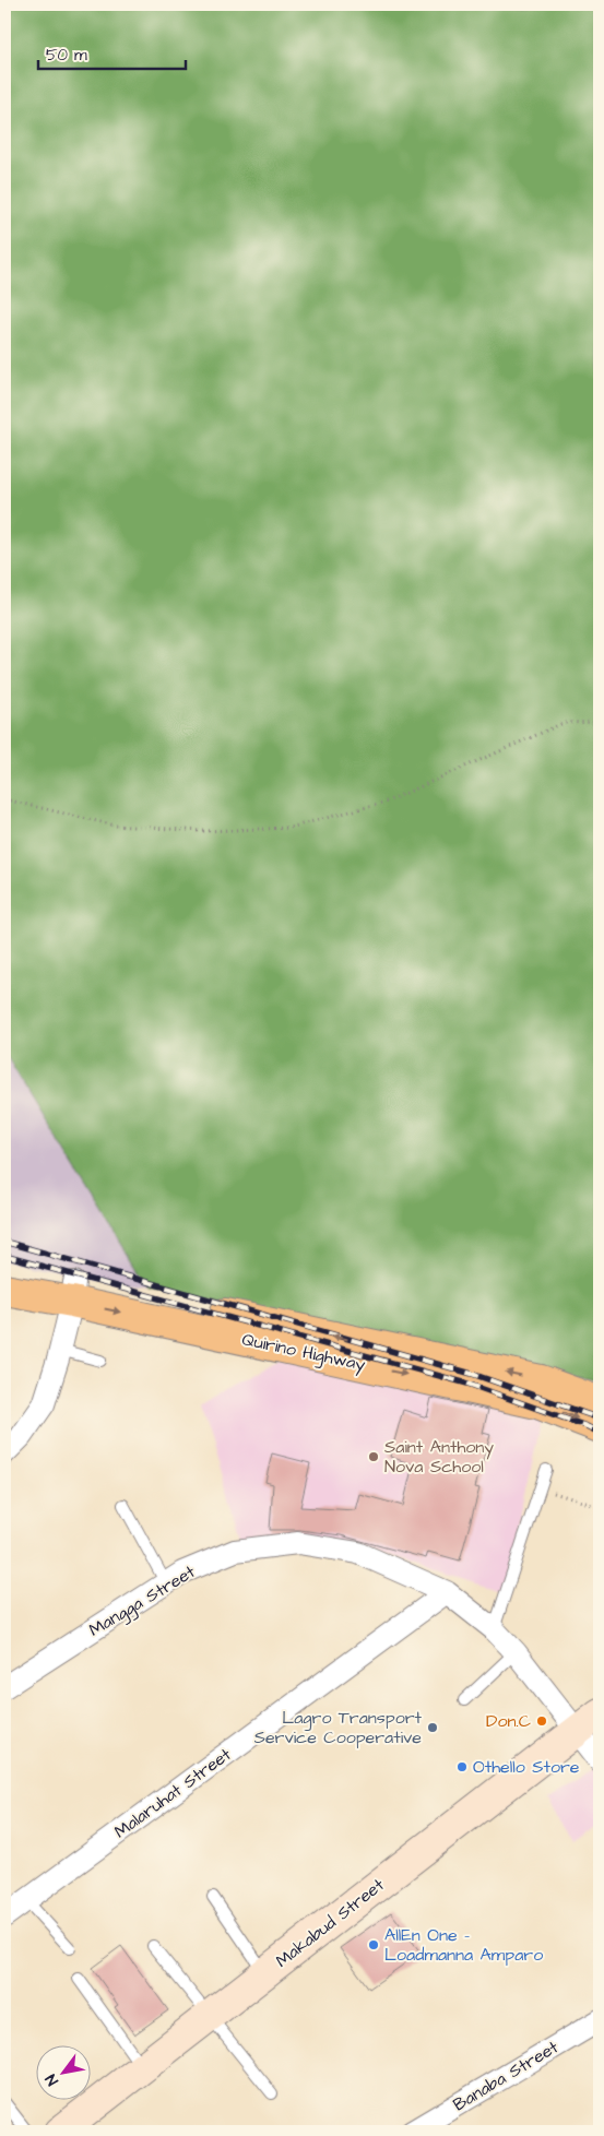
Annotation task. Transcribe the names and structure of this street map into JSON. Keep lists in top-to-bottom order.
{
  "streets": {
    "main road": ["Quirino Highway"],
    "street": [
      "Mangga Street",
      "Malaruhat Street",
      "Makabud Street",
      "Banaba Street"
    ]
  },
  "crossings": [
    ["Mangga Street", "Malaruhat Street"],
    ["Mangga Street", "Makabud Street"]
  ],
  "places": [
    "Saint Anthony Nova School",
    "Don.C",
    "Lagro Transport Service Cooperative",
    "Othello Store",
    "AllEn One - Loadmanna Amparo"
  ],
  "scale_bar": "50 m",
  "north": "bottom left"
}
